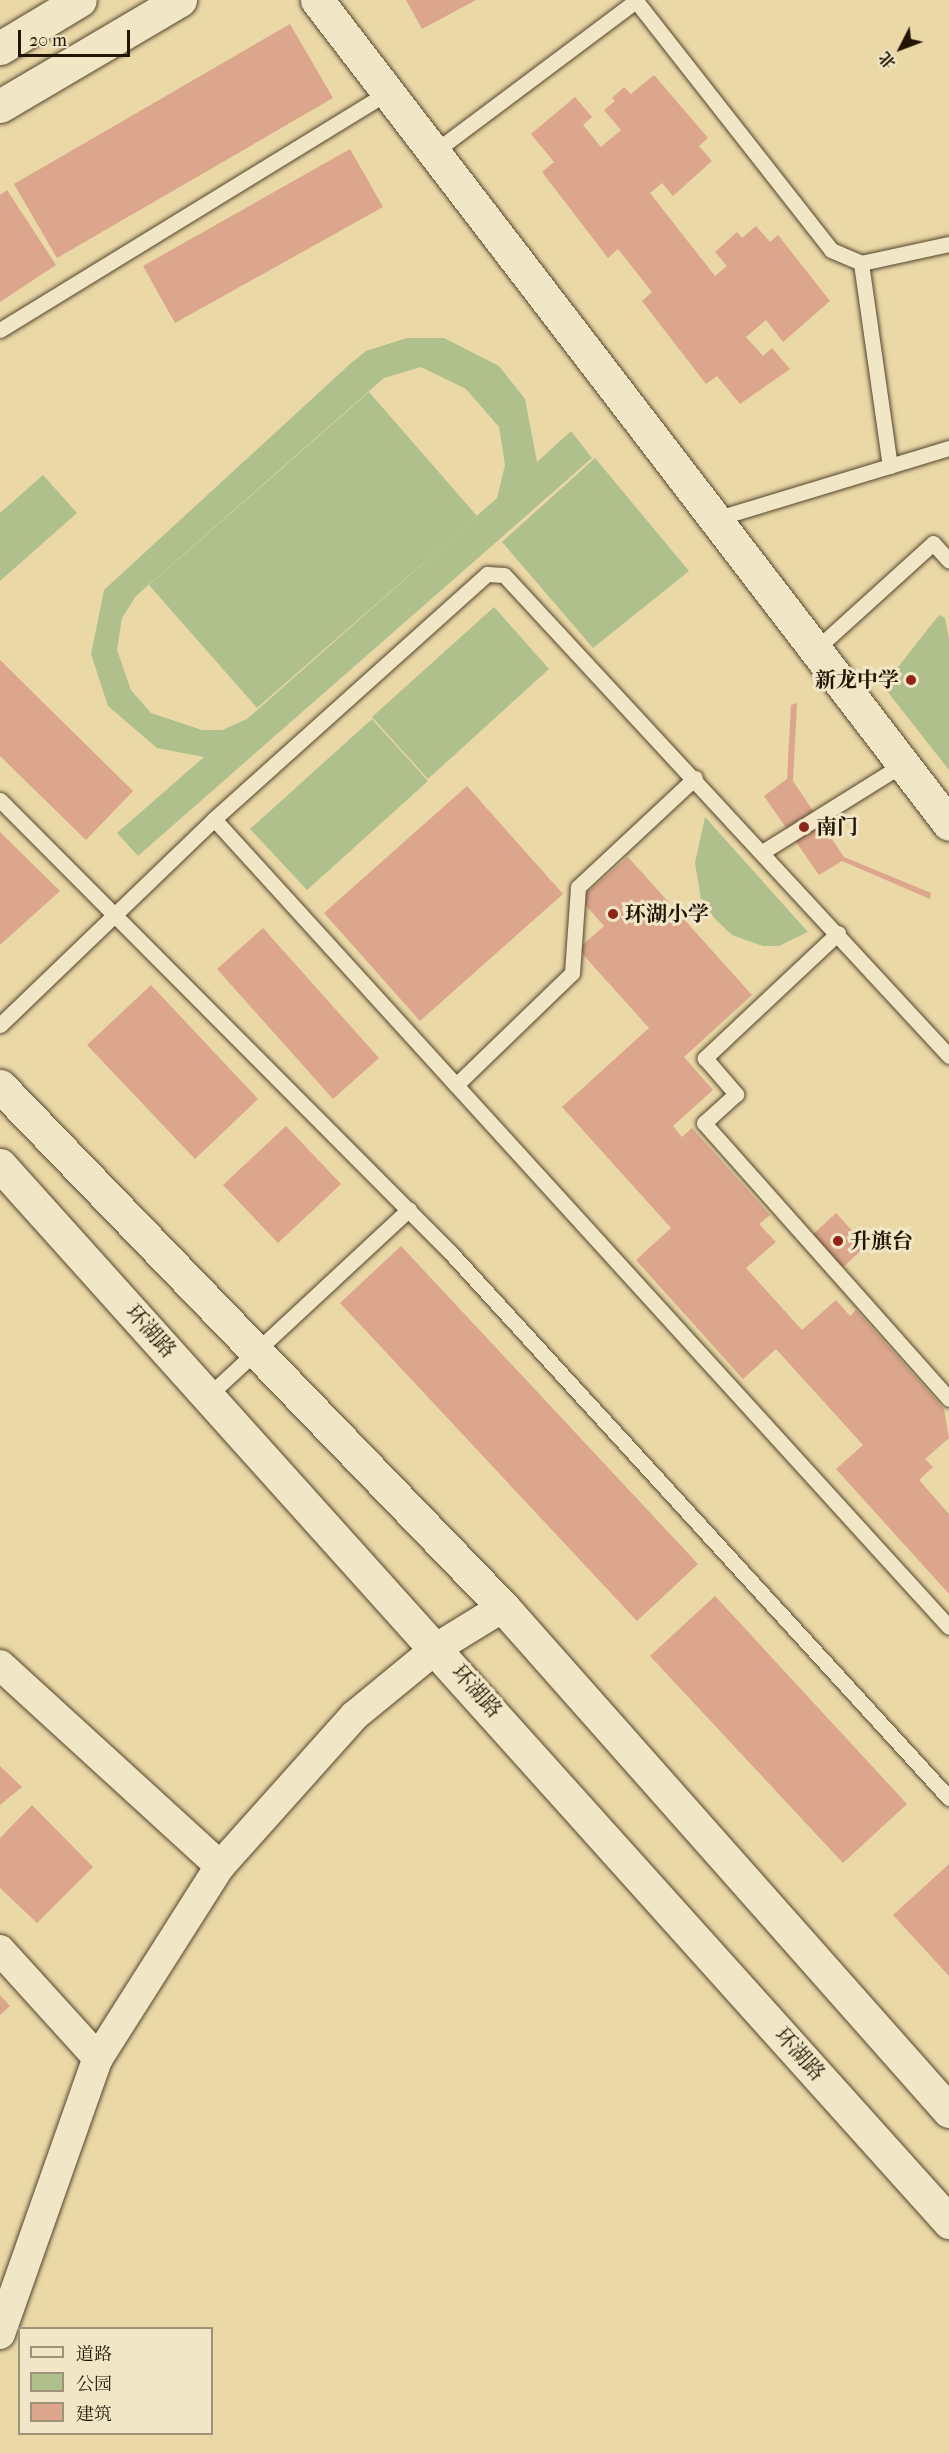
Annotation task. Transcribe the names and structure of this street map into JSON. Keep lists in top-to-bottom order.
{
  "streets": {
    "main road": ["环湖路"]
  },
  "places": [
    "新龙中学",
    "南门",
    "环湖小学",
    "升旗台"
  ],
  "legend": ["道路", "公园", "建筑"],
  "scale_bar": "20 m",
  "north": "bottom left"
}
